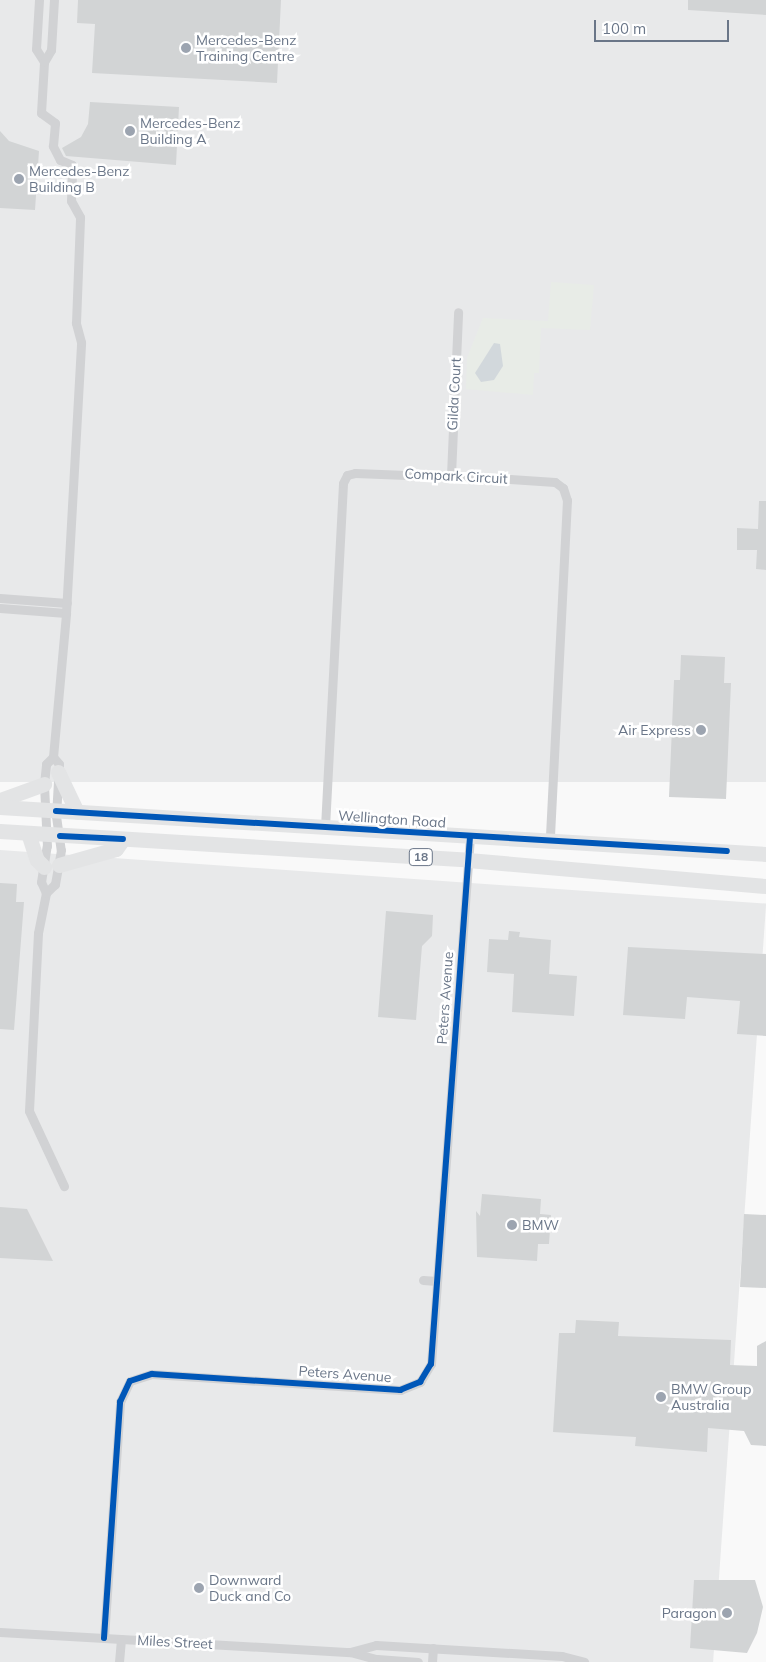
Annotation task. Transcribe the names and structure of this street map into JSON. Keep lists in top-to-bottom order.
{
  "streets": {
    "highway": ["Wellington Road", "18"],
    "street": [
      "Gilda Court",
      "Compark Circuit",
      "Peters Avenue",
      "Miles Street"
    ]
  },
  "crossings": [
    ["Gilda Court", "Compark Circuit"],
    ["Compark Circuit", "Wellington Road"],
    ["Wellington Road", "Peters Avenue"],
    ["18", "Peters Avenue"],
    ["Peters Avenue", "Miles Street"]
  ],
  "places": [
    "Mercedes-Benz Training Centre",
    "Mercedes-Benz Building A",
    "Mercedes-Benz Building B",
    "Air Express",
    "BMW",
    "BMW Group Australia",
    "Downward Duck and Co",
    "Paragon"
  ],
  "scale_bar": "100 m"
}
